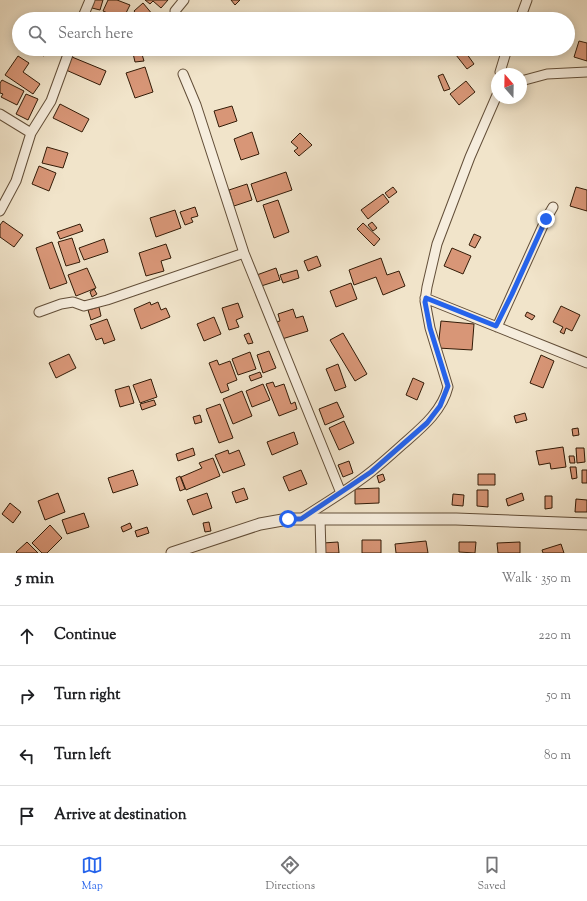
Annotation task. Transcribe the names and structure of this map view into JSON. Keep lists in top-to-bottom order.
{
  "north": "top",
  "page": {
    "search": "Search here",
    "heading": ["5 min", "Walk · 350 m"],
    "list": [
      ["Continue", "220 m"],
      ["Turn right", "50 m"],
      ["Turn left", "80 m"],
      "Arrive at destination"
    ],
    "nav": ["Map", "Directions", "Saved"]
  }
}
